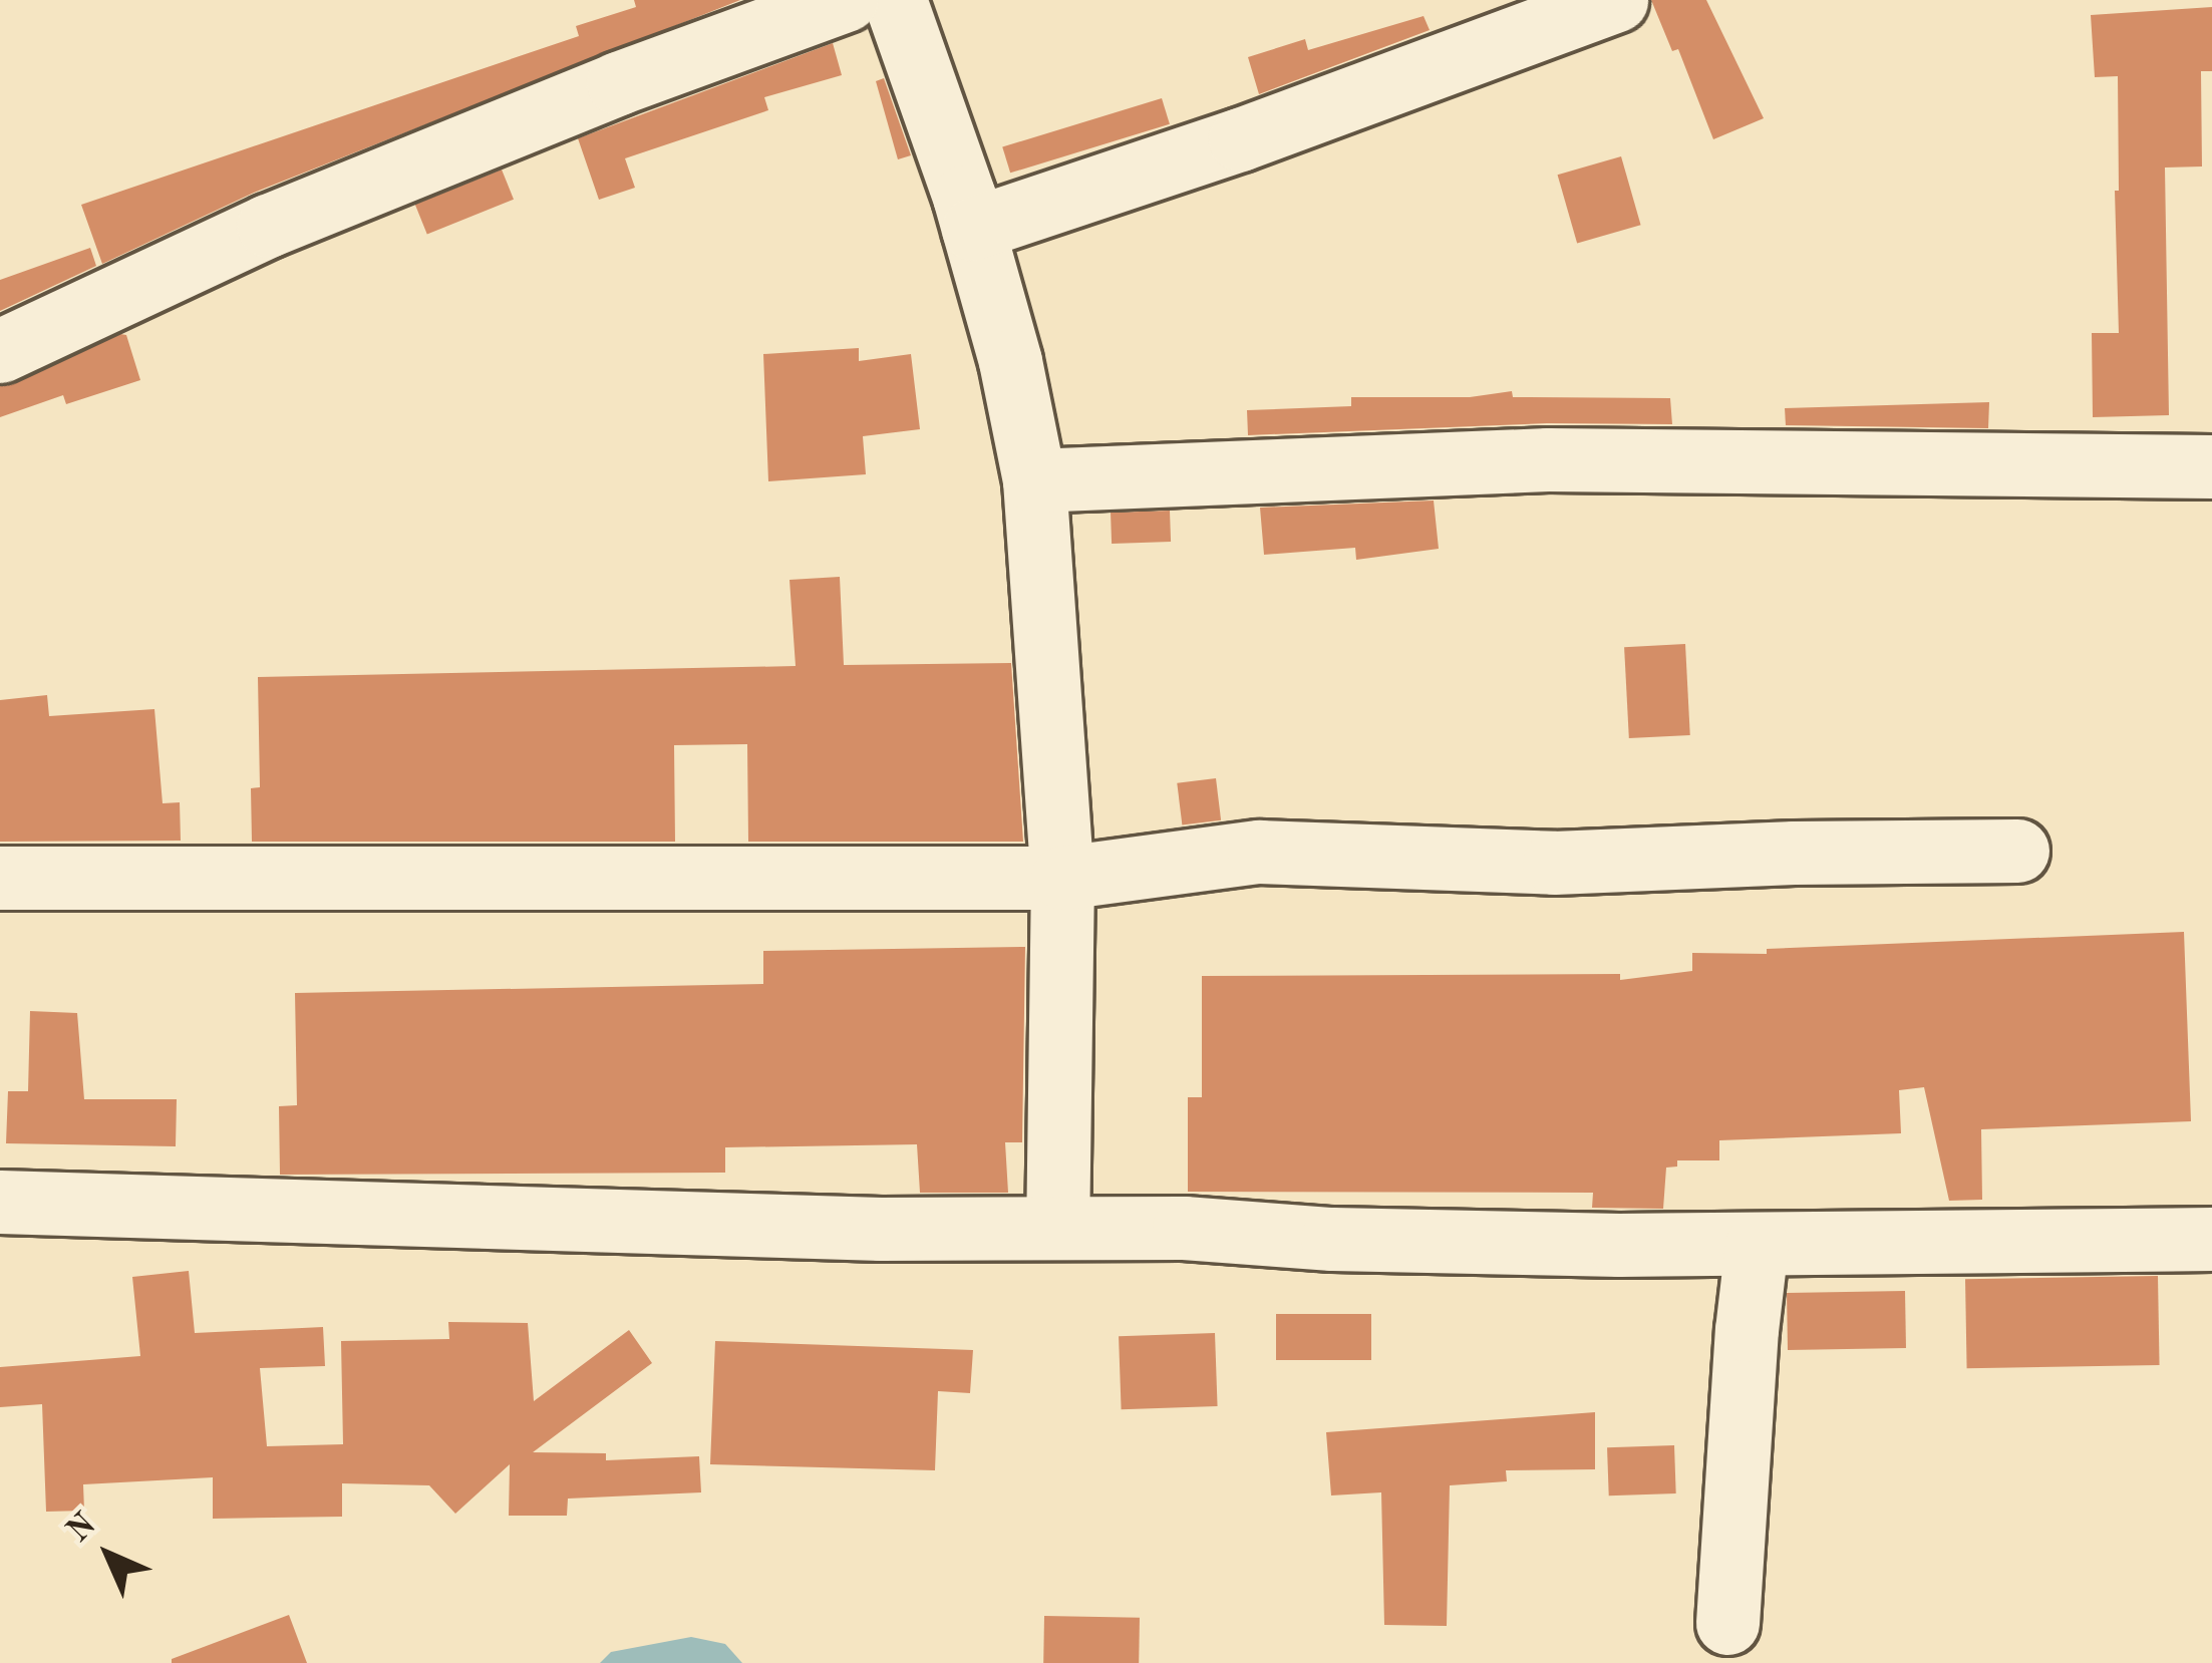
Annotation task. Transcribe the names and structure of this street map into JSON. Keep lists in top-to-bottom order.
{
  "north": "top left"
}
